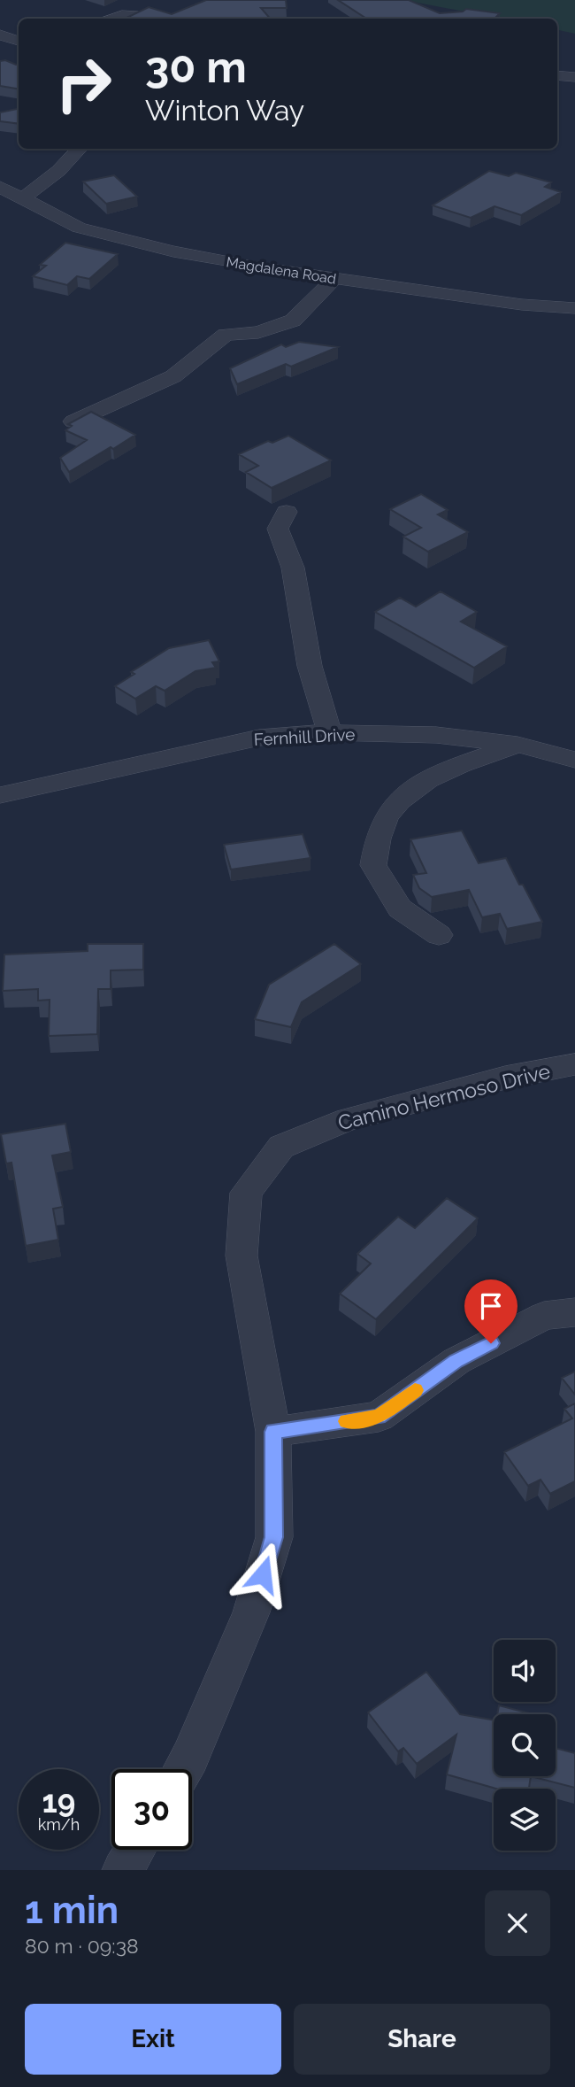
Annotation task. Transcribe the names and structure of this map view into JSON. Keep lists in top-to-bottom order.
{
  "streets": {
    "street": ["Magdalena Road", "Fernhill Drive", "Camino Hermoso Drive"]
  },
  "page": {
    "turn": ["30 m", "Winton Way"],
    "speed": "19 km/h",
    "limit": "30",
    "heading": ["1 min", "80 m · 09:38"],
    "buttons": ["Exit", "Share"]
  }
}
